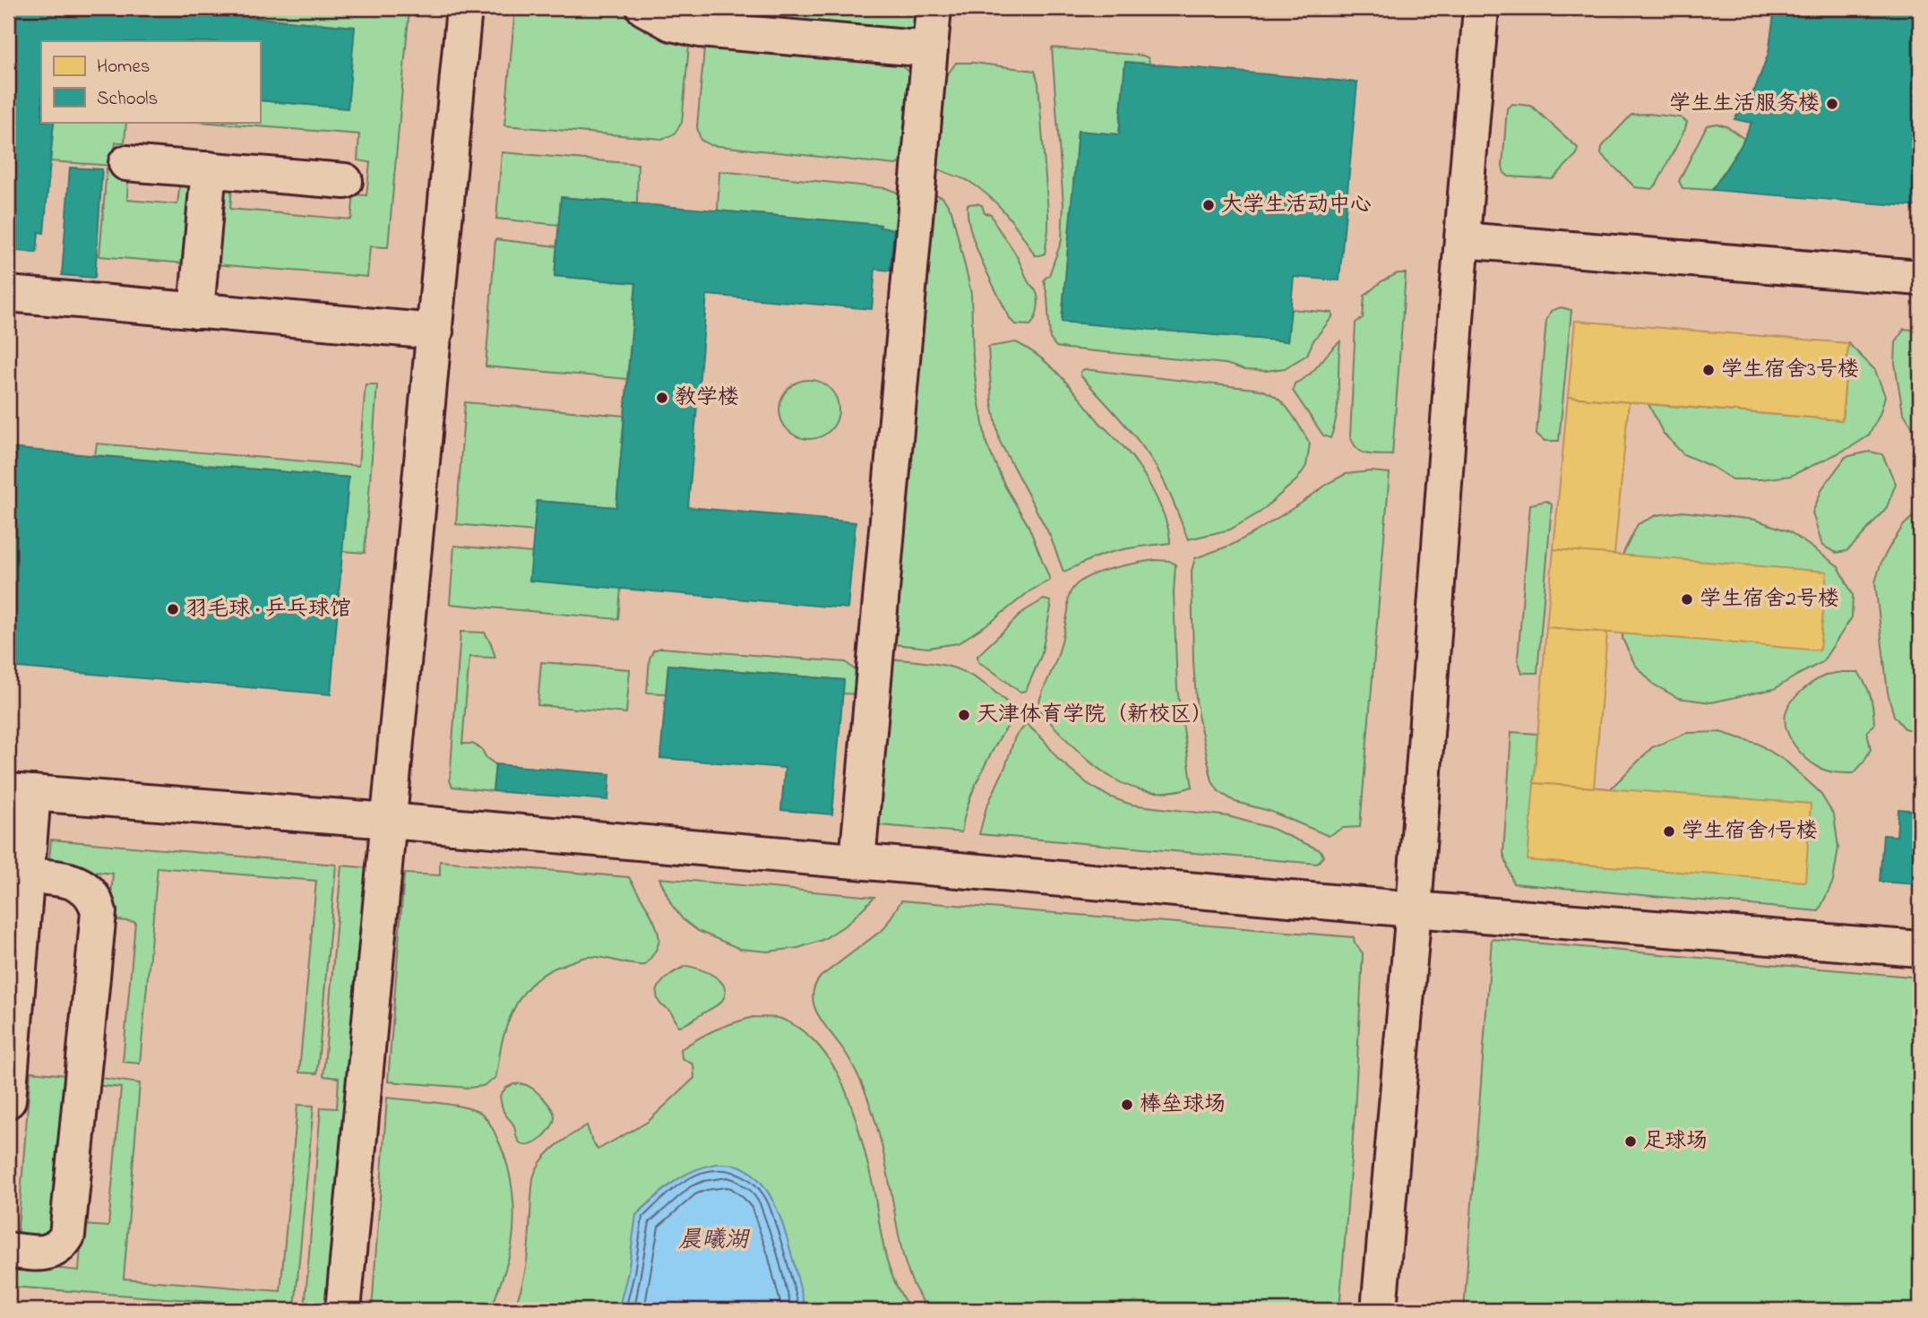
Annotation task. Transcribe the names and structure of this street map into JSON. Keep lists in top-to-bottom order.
{
  "water": ["晨曦湖"],
  "places": [
    "学生生活服务楼",
    "大学生活动中心",
    "学生宿舍3号楼",
    "教学楼",
    "学生宿舍2号楼",
    "羽毛球 · 乒乓球馆",
    "天津体育学院（新校区）",
    "学生宿舍1号楼",
    "棒垒球场",
    "足球场"
  ],
  "legend": ["Homes", "Schools"]
}
